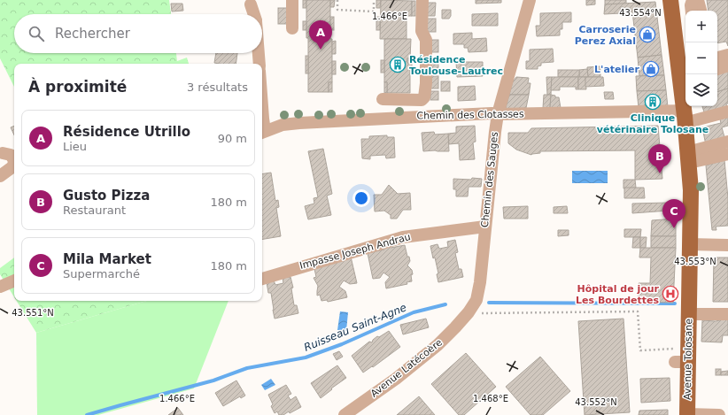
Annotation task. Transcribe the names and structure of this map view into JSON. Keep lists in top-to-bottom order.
{
  "streets": {
    "main road": ["Avenue Tolosane"],
    "street": [
      "Chemin des Clotasses",
      "Chemin des Sauges",
      "Impasse Joseph Andrau",
      "Avenue Latécoère"
    ]
  },
  "crossings": [
    ["Chemin des Clotasses", "Chemin des Sauges"],
    ["Chemin des Clotasses", "Avenue Tolosane"],
    ["Chemin des Sauges", "Impasse Joseph Andrau"],
    ["Chemin des Sauges", "Avenue Latécoère"]
  ],
  "water": ["Ruisseau Saint-Agne"],
  "places": {
    "shop": ["Carroserie Perez Axial", "L'atelier"],
    "building": ["Résidence Toulouse-Lautrec", "Clinique vétérinaire Tolosane"],
    "hospital": ["Hôpital de jour Les Bourdettes"]
  },
  "page": {
    "map_buttons": ["+", "−"],
    "search": "Rechercher",
    "pins": ["A", "B", "C"],
    "heading": ["À proximité", "3 résultats"],
    "list": [
      {
        "mark": "A",
        "name": "Résidence Utrillo",
        "note": "Lieu",
        "value": "90 m"
      },
      {
        "mark": "B",
        "name": "Gusto Pizza",
        "note": "Restaurant",
        "value": "180 m"
      },
      {
        "mark": "C",
        "name": "Mila Market",
        "note": "Supermarché",
        "value": "180 m"
      }
    ]
  },
  "coordinates": [
    "43.554°N",
    "1.466°E",
    "43.553°N",
    "43.551°N",
    "1.468°E",
    "43.552°N"
  ]
}
